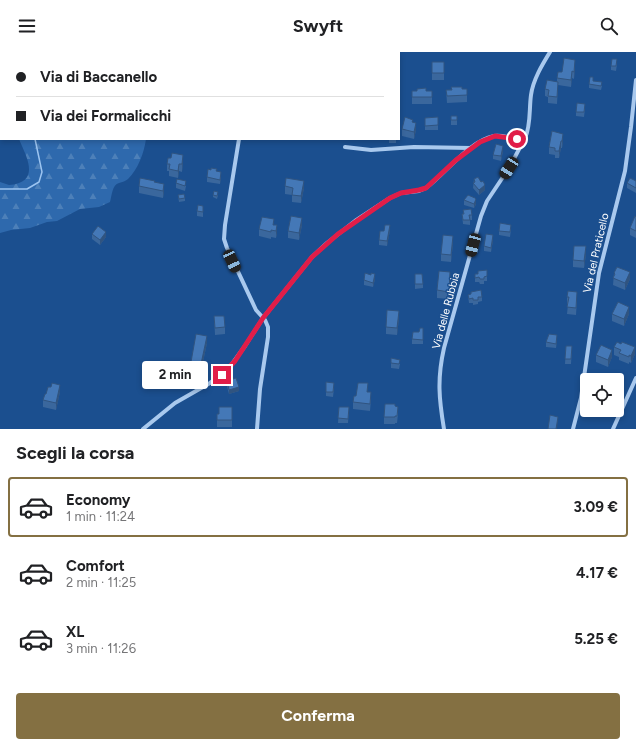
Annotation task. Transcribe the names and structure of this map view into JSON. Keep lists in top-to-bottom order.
{
  "streets": {
    "street": ["Via del Praticello", "Via delle Rubbia"]
  },
  "page": {
    "header": "Swyft",
    "banner": ["Via di Baccanello", "Via dei Formalicchi"],
    "bubble": "2 min",
    "heading": "Scegli la corsa",
    "list": [
      {
        "name": "Economy",
        "note": "1 min · 11:24",
        "value": "3.09 €"
      },
      {
        "name": "Comfort",
        "note": "2 min · 11:25",
        "value": "4.17 €"
      },
      {
        "name": "XL",
        "note": "3 min · 11:26",
        "value": "5.25 €"
      }
    ],
    "buttons": "Conferma"
  }
}
